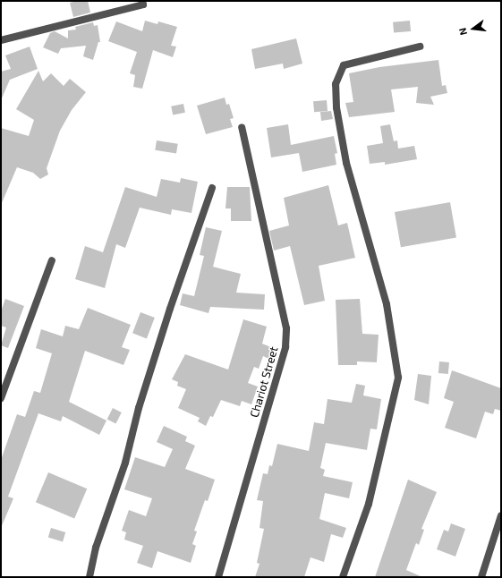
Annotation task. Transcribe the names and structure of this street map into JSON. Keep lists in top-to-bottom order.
{
  "streets": {
    "street": ["Chariot Street"]
  },
  "north": "left"
}
